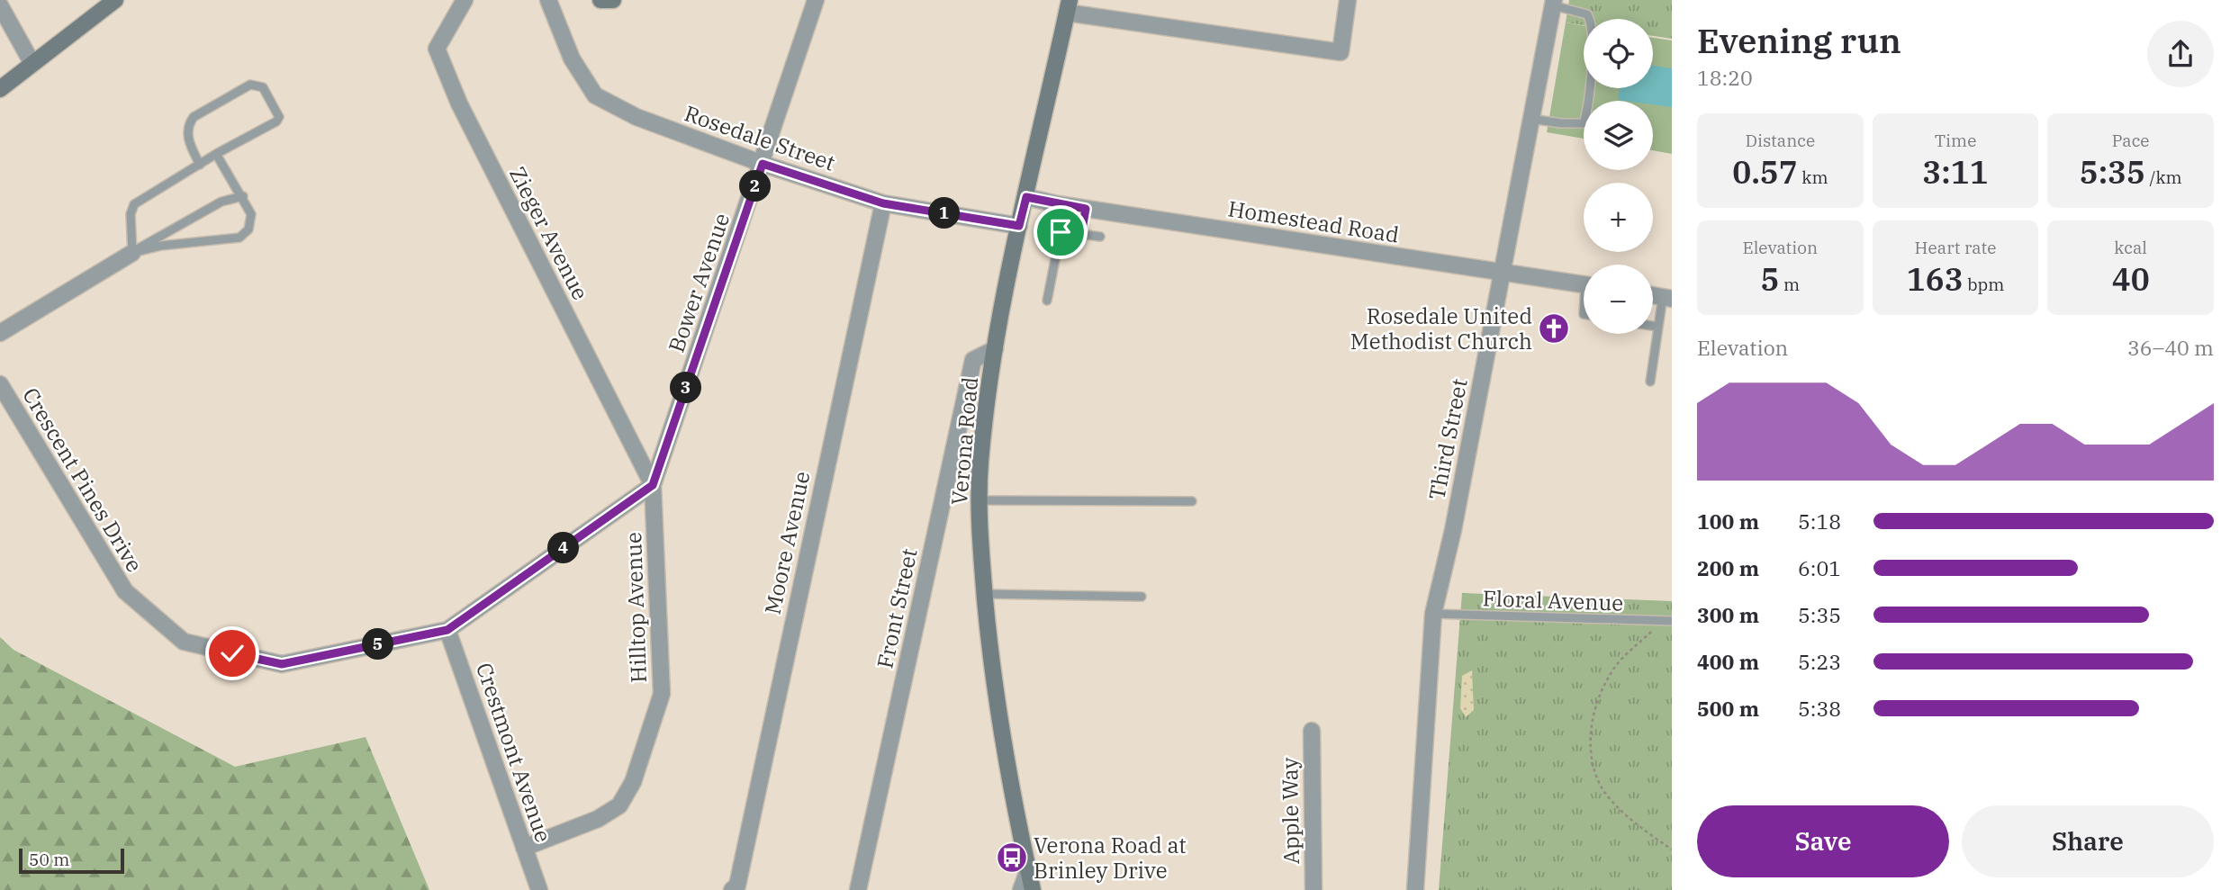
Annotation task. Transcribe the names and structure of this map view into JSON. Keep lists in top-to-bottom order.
{
  "streets": {
    "street": [
      "Rosedale Street",
      "Homestead Road",
      "Zieger Avenue",
      "Bower Avenue",
      "Third Street",
      "Verona Road",
      "Crescent Pines Drive",
      "Moore Avenue",
      "Hilltop Avenue",
      "Front Street",
      "Crestmont Avenue",
      "Apple Way"
    ],
    "lane": ["Floral Avenue"]
  },
  "crossings": [
    ["Rosedale Street", "Bower Avenue"],
    ["Rosedale Street", "Verona Road"],
    ["Rosedale Street", "Moore Avenue"],
    ["Homestead Road", "Third Street"],
    ["Homestead Road", "Verona Road"],
    ["Zieger Avenue", "Bower Avenue"],
    ["Zieger Avenue", "Hilltop Avenue"],
    ["Bower Avenue", "Hilltop Avenue"],
    ["Third Street", "Floral Avenue"],
    ["Verona Road", "Front Street"],
    ["Crescent Pines Drive", "Crestmont Avenue"],
    ["Hilltop Avenue", "Crestmont Avenue"]
  ],
  "places": {
    "church": ["Rosedale United Methodist Church"],
    "bus stop": ["Verona Road at Brinley Drive"]
  },
  "scale_bar": "50 m",
  "page": {
    "heading": ["Evening run", "18:20"],
    "map_buttons": ["+", "−"],
    "stats": [
      ["Distance", "0.57 km"],
      ["Time", "3:11"],
      ["Pace", "5:35 /km"],
      ["Elevation", "5 m"],
      ["Heart rate", "163 bpm"],
      ["kcal", "40"]
    ],
    "pins": [
      "2",
      "1",
      "3",
      "4",
      "5"
    ],
    "chart": ["Elevation", "36–40 m"],
    "list": [
      {
        "name": "100 m",
        "note": "5:18"
      },
      {
        "name": "200 m",
        "note": "6:01"
      },
      {
        "name": "300 m",
        "note": "5:35"
      },
      {
        "name": "400 m",
        "note": "5:23"
      },
      {
        "name": "500 m",
        "note": "5:38"
      }
    ],
    "buttons": ["Save", "Share"],
    "scale": "50 m"
  }
}
